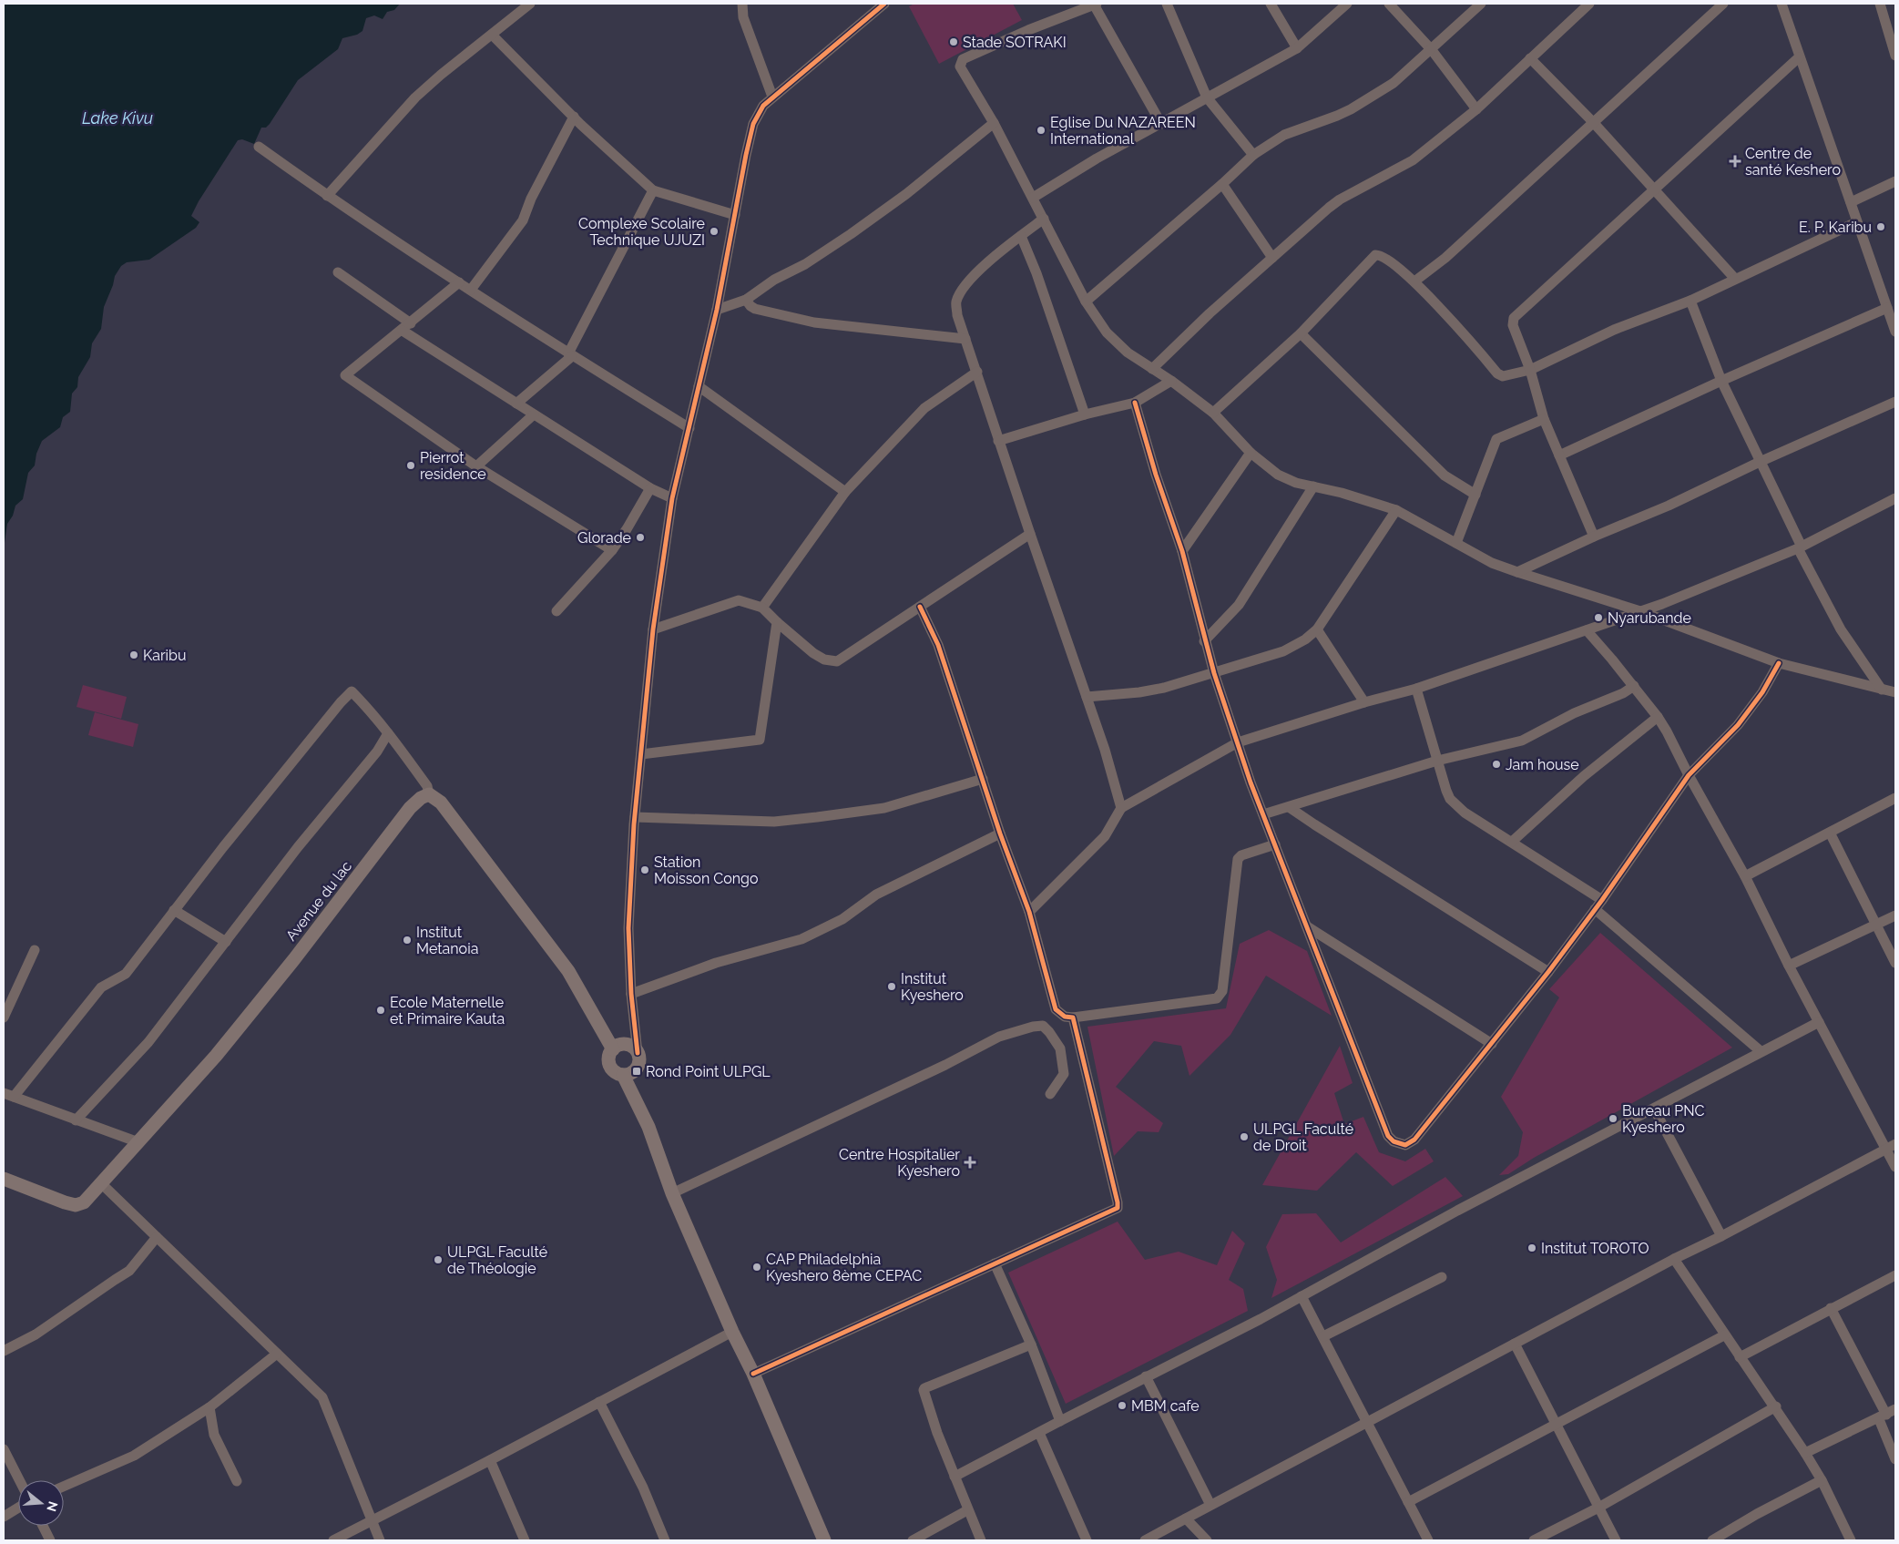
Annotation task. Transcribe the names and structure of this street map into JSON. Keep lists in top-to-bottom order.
{
  "streets": {
    "main road": ["Avenue du lac"]
  },
  "water": ["Lake Kivu"],
  "places": {
    "other": [
      "Stade SOTRAKI",
      "Eglise Du NAZAREEN International",
      "E. P. Karibu",
      "Complexe Scolaire Technique UJUZI",
      "Pierrot residence",
      "Glorade",
      "Nyarubande",
      "Karibu",
      "Jam house",
      "Station Moisson Congo",
      "Institut Metanoia",
      "Institut Kyeshero",
      "Ecole Maternelle et Primaire Kauta",
      "Bureau PNC Kyeshero",
      "ULPGL Faculté de Droit",
      "Institut TOROTO",
      "ULPGL Faculté de Théologie",
      "CAP Philadelphia Kyeshero 8ème CEPAC",
      "MBM cafe"
    ],
    "health": ["Centre de santé Keshero", "Centre Hospitalier Kyeshero"],
    "transit": ["Rond Point ULPGL"]
  },
  "north": "right"
}
